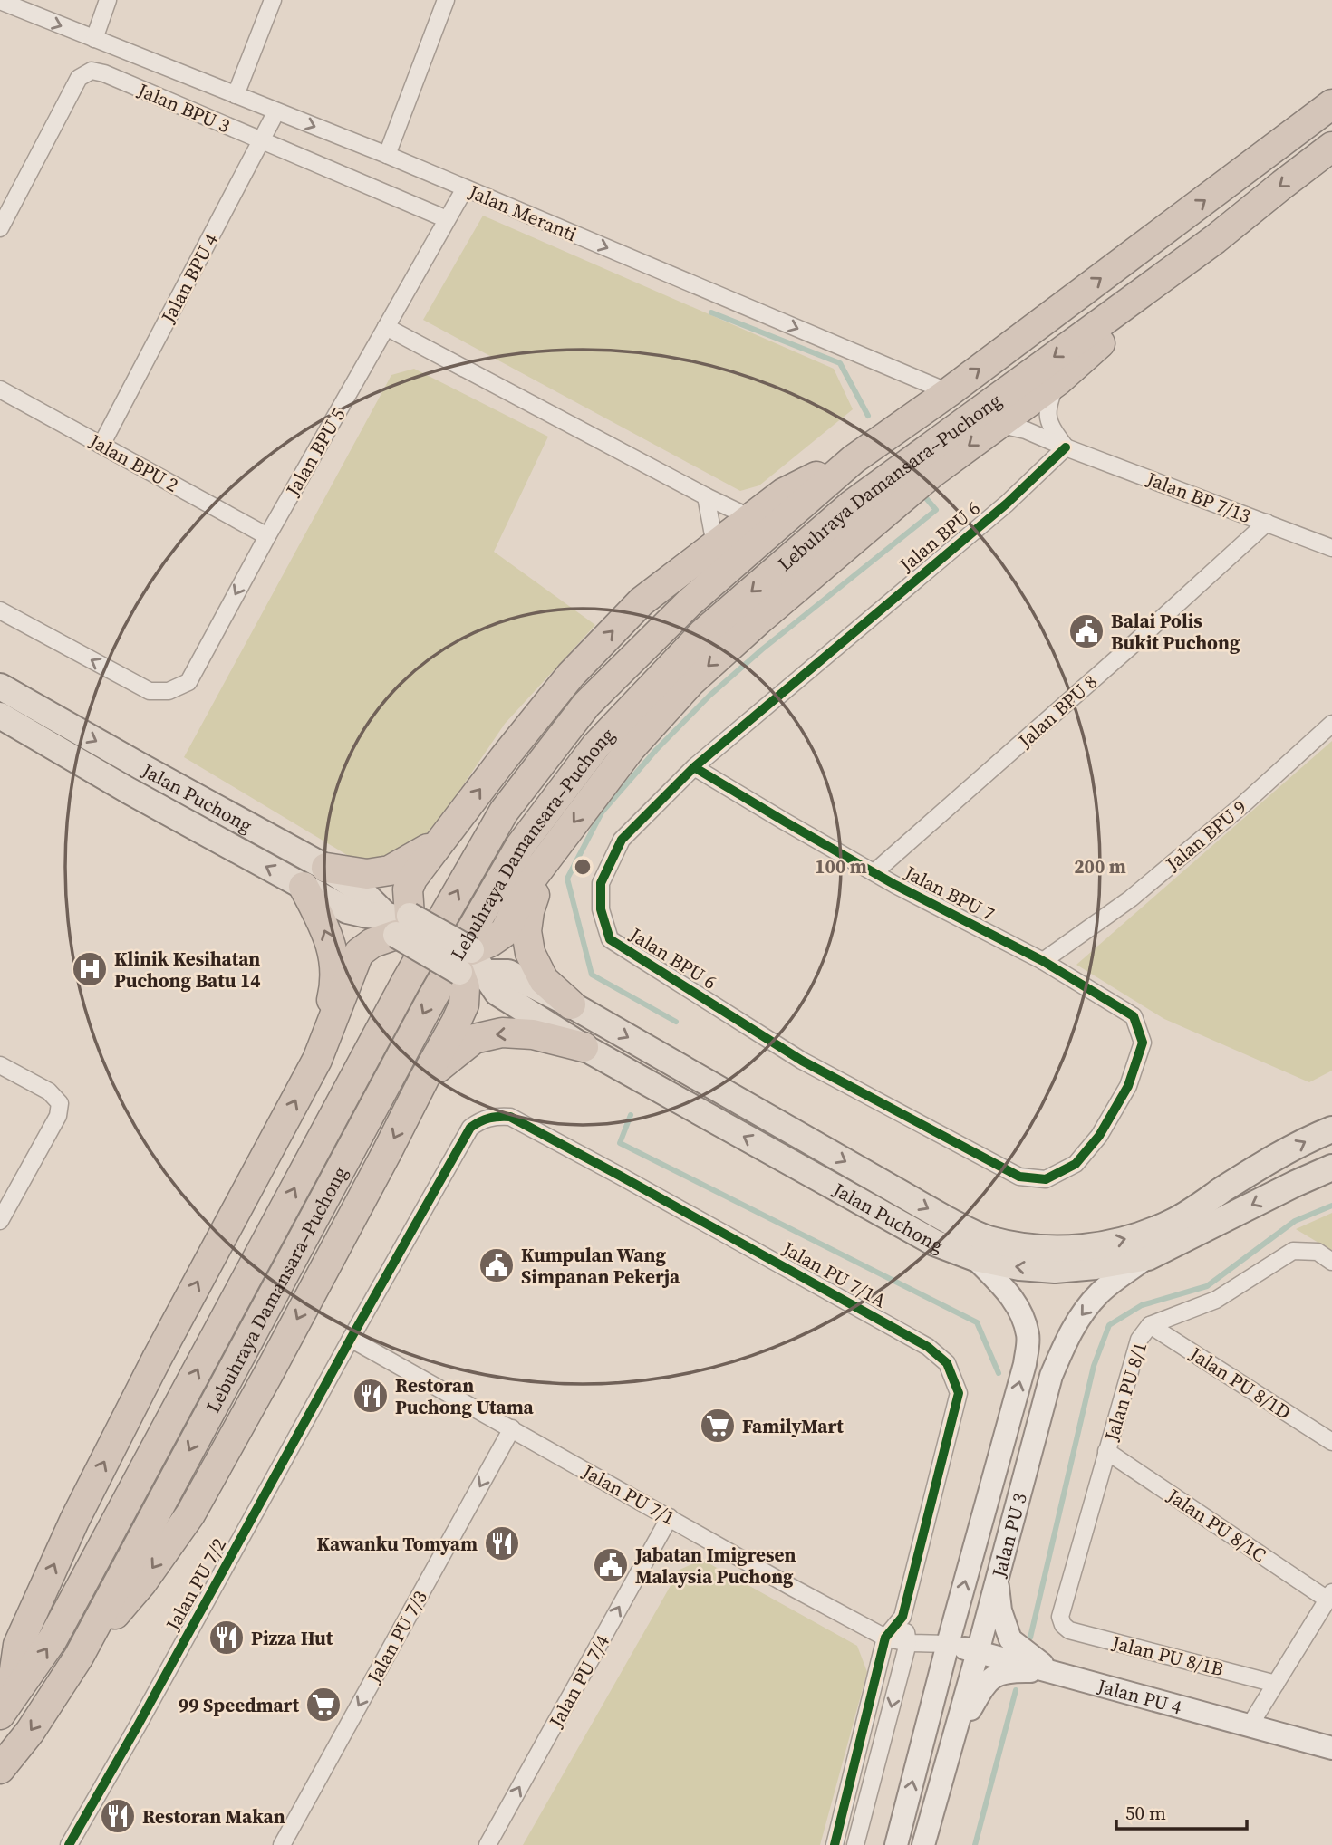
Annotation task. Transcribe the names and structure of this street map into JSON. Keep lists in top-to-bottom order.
{
  "streets": {
    "highway": ["Lebuhraya Damansara–Puchong"],
    "main road": ["Jalan Puchong"],
    "street": [
      "Jalan BPU 3",
      "Jalan Meranti",
      "Jalan BPU 4",
      "Jalan BPU 5",
      "Jalan BPU 2",
      "Jalan BP 7/13",
      "Jalan BPU 6",
      "Jalan BPU 8",
      "Jalan BPU 9",
      "Jalan BPU 7",
      "Jalan PU 7/1A",
      "Jalan PU 8/1D",
      "Jalan PU 8/1",
      "Jalan PU 7/1",
      "Jalan PU 8/1C",
      "Jalan PU 3",
      "Jalan PU 7/2",
      "Jalan PU 7/3",
      "Jalan PU 8/1B",
      "Jalan PU 7/4",
      "Jalan PU 4"
    ]
  },
  "crossings": [
    ["Jalan BPU 3", "Jalan BPU 4"],
    ["Jalan BPU 3", "Jalan BPU 5"],
    ["Jalan Meranti", "Jalan BPU 4"],
    ["Jalan Meranti", "Jalan BPU 5"],
    ["Jalan Meranti", "Lebuhraya Damansara–Puchong"],
    ["Jalan BPU 4", "Jalan BPU 2"],
    ["Jalan BPU 5", "Jalan BPU 2"],
    ["Jalan BP 7/13", "Jalan BPU 6"],
    ["Jalan BP 7/13", "Jalan BPU 8"],
    ["Jalan BPU 6", "Jalan BPU 7"],
    ["Jalan BPU 8", "Jalan BPU 7"],
    ["Jalan Puchong", "Jalan PU 3"],
    ["Jalan BPU 9", "Jalan BPU 7"],
    ["Jalan PU 7/1A", "Jalan PU 7/1"],
    ["Jalan PU 7/1A", "Jalan PU 7/2"],
    ["Jalan PU 8/1D", "Jalan PU 8/1"],
    ["Jalan PU 8/1", "Jalan PU 8/1C"],
    ["Jalan PU 8/1", "Jalan PU 8/1B"],
    ["Jalan PU 7/1", "Jalan PU 3"],
    ["Jalan PU 7/1", "Jalan PU 7/2"],
    ["Jalan PU 7/1", "Jalan PU 7/3"],
    ["Jalan PU 7/1", "Jalan PU 7/4"],
    ["Jalan PU 7/1", "Jalan PU 4"],
    ["Jalan PU 3", "Jalan PU 4"]
  ],
  "one_way": ["Jalan Meranti", "Jalan PU 7/3", "Jalan PU 7/4"],
  "places": {
    "public building": ["Balai Polis Bukit Puchong", "Kumpulan Wang Simpanan Pekerja", "Jabatan Imigresen Malaysia Puchong"],
    "hospital": ["Klinik Kesihatan Puchong Batu 14"],
    "restaurant": [
      "Restoran Puchong Utama",
      "Kawanku Tomyam",
      "Pizza Hut",
      "Restoran Makan"
    ],
    "supermarket": ["FamilyMart", "99 Speedmart"]
  },
  "scale_bar": "50 m",
  "rings": ["100 m", "200 m"]
}
